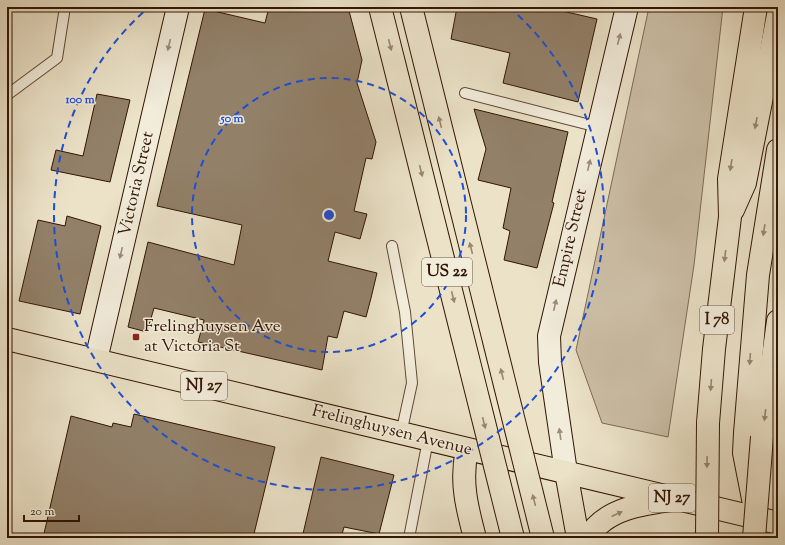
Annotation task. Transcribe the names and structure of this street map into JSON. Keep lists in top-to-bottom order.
{
  "streets": {
    "main road": [
      "US 22",
      "I 78",
      "NJ 27",
      "Frelinghuysen Avenue"
    ],
    "street": ["Victoria Street", "Empire Street"]
  },
  "crossings": [
    ["Victoria Street", "Frelinghuysen Avenue"],
    ["Empire Street", "Frelinghuysen Avenue"]
  ],
  "one_way": ["Victoria Street", "Empire Street"],
  "places": {
    "transit": ["Frelinghuysen Ave at Victoria St"]
  },
  "scale_bar": "20 m",
  "rings": ["100 m", "50 m"]
}
